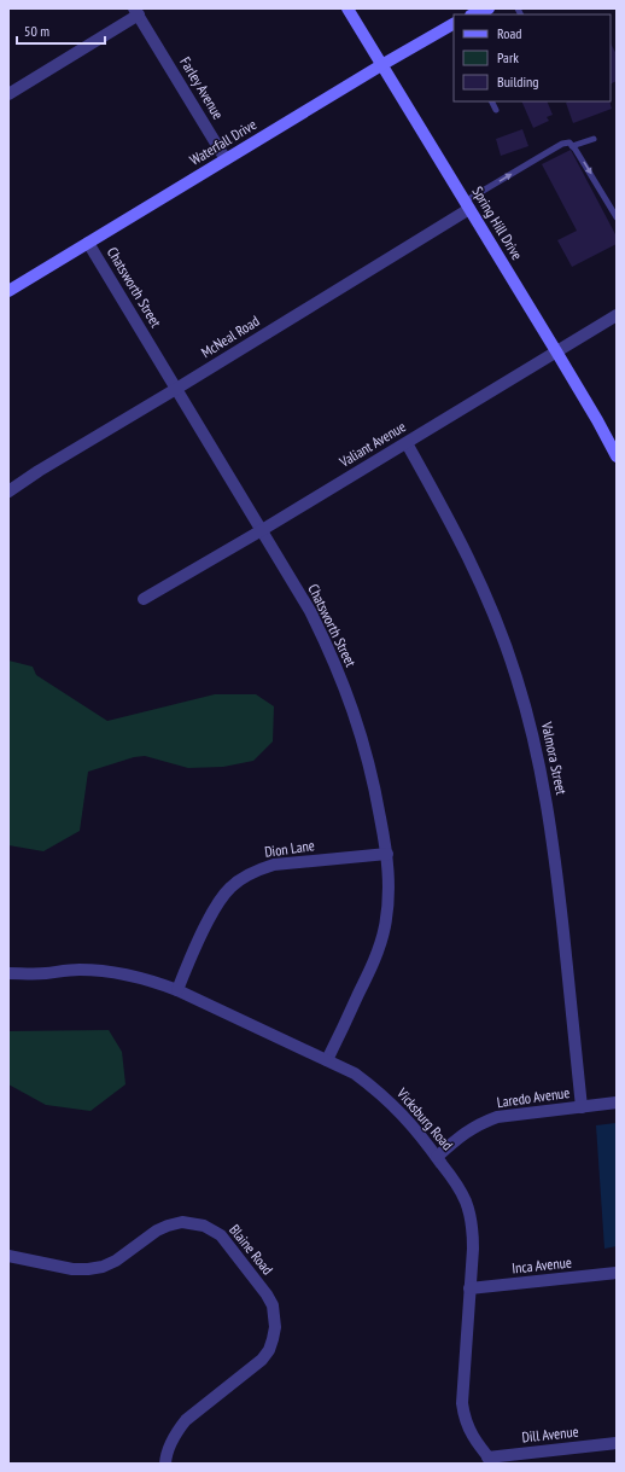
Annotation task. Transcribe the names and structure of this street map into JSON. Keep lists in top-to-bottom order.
{
  "streets": {
    "street": [
      "Farley Avenue",
      "Waterfall Drive",
      "Spring Hill Drive",
      "Chatsworth Street",
      "McNeal Road",
      "Valiant Avenue",
      "Valmora Street",
      "Dion Lane",
      "Laredo Avenue",
      "Vicksburg Road",
      "Blaine Road",
      "Inca Avenue",
      "Dill Avenue"
    ]
  },
  "crossings": [
    ["Farley Avenue", "Waterfall Drive"],
    ["Waterfall Drive", "Spring Hill Drive"],
    ["Waterfall Drive", "Chatsworth Street"],
    ["Spring Hill Drive", "McNeal Road"],
    ["Spring Hill Drive", "Valiant Avenue"],
    ["Chatsworth Street", "McNeal Road"],
    ["Chatsworth Street", "Valiant Avenue"],
    ["Chatsworth Street", "Dion Lane"],
    ["Chatsworth Street", "Vicksburg Road"],
    ["Valiant Avenue", "Valmora Street"],
    ["Valmora Street", "Laredo Avenue"],
    ["Dion Lane", "Vicksburg Road"],
    ["Laredo Avenue", "Vicksburg Road"],
    ["Vicksburg Road", "Inca Avenue"],
    ["Vicksburg Road", "Dill Avenue"]
  ],
  "legend": ["Road", "Park", "Building"],
  "scale_bar": "50 m"
}
